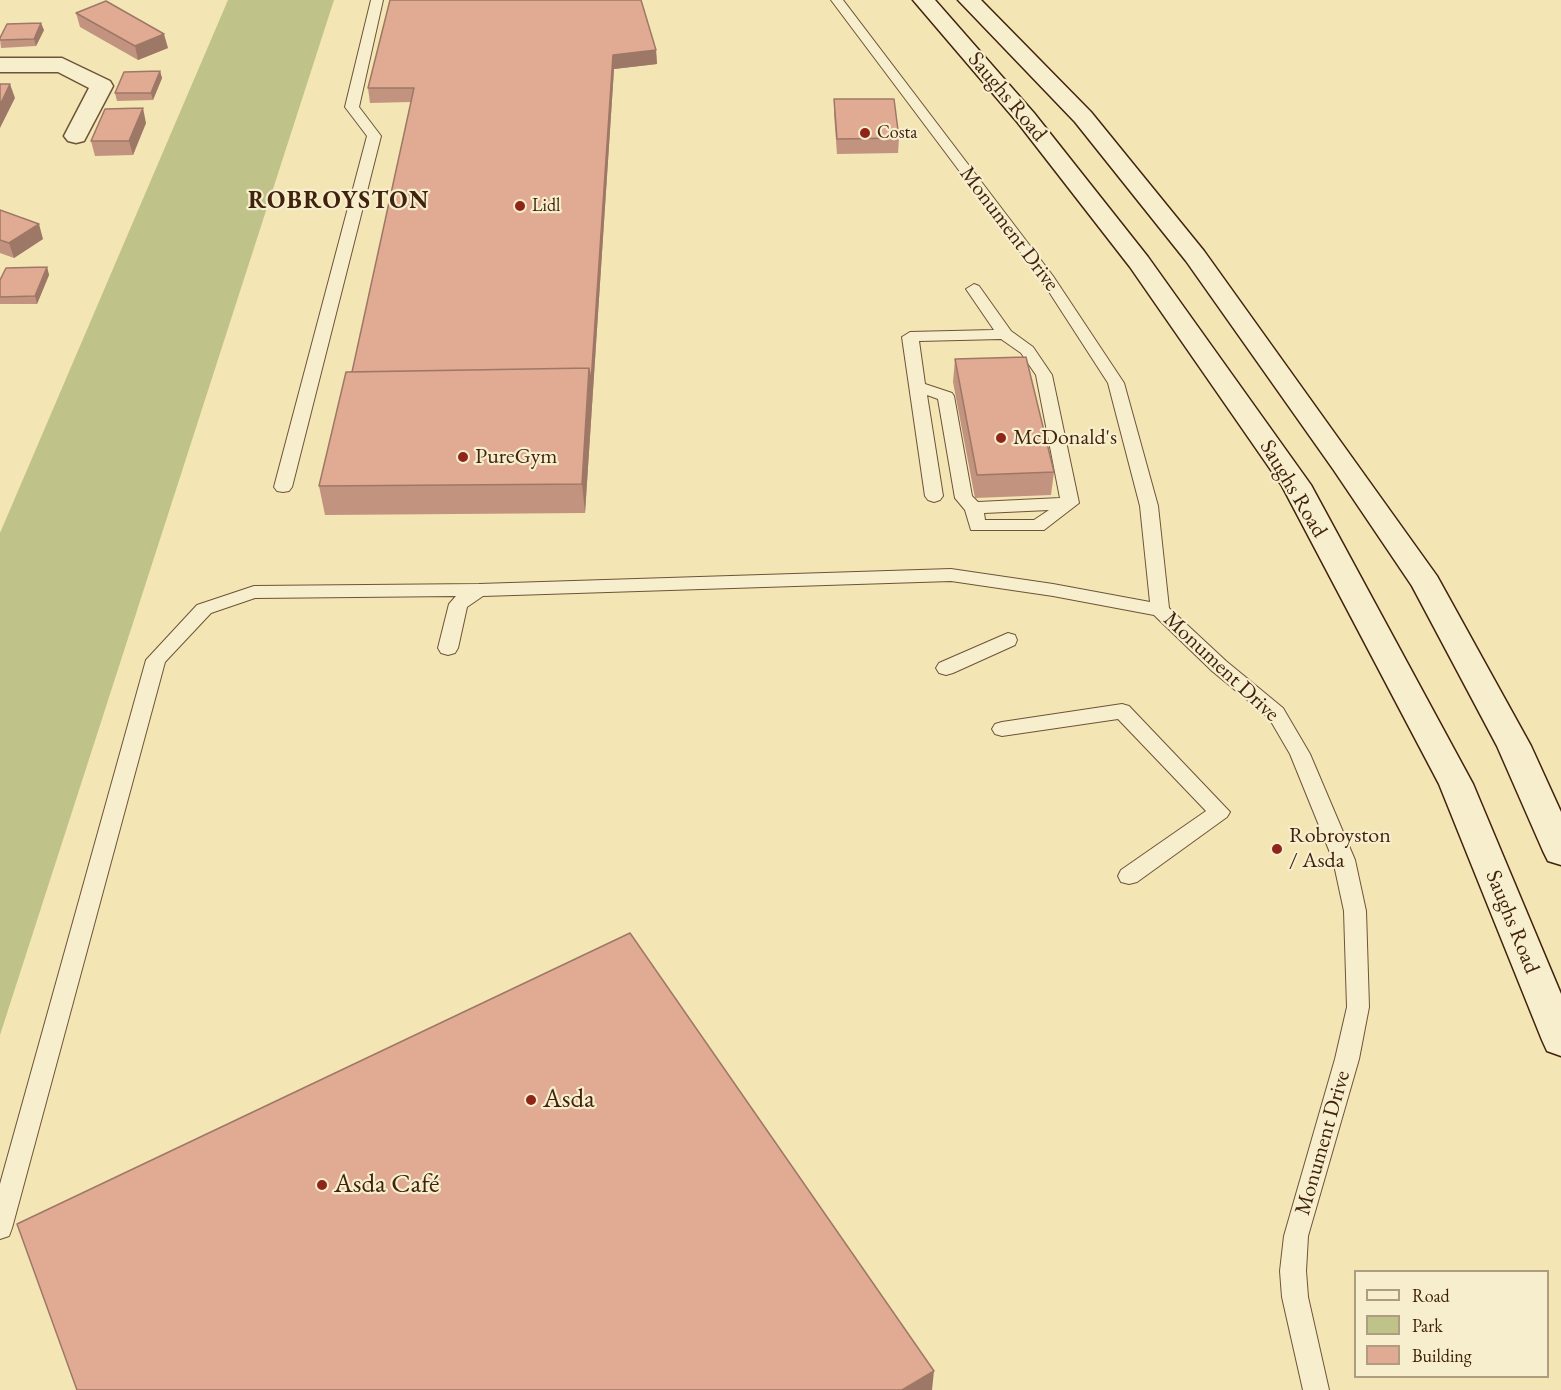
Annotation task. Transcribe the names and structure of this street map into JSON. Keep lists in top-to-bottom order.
{
  "streets": {
    "street": ["Saughs Road"],
    "lane": ["Monument Drive"]
  },
  "districts": ["ROBROYSTON"],
  "places": [
    "Costa",
    "Lidl",
    "McDonald's",
    "PureGym",
    "Robroyston / Asda",
    "Asda",
    "Asda Café"
  ],
  "legend": ["Road", "Park", "Building"]
}
